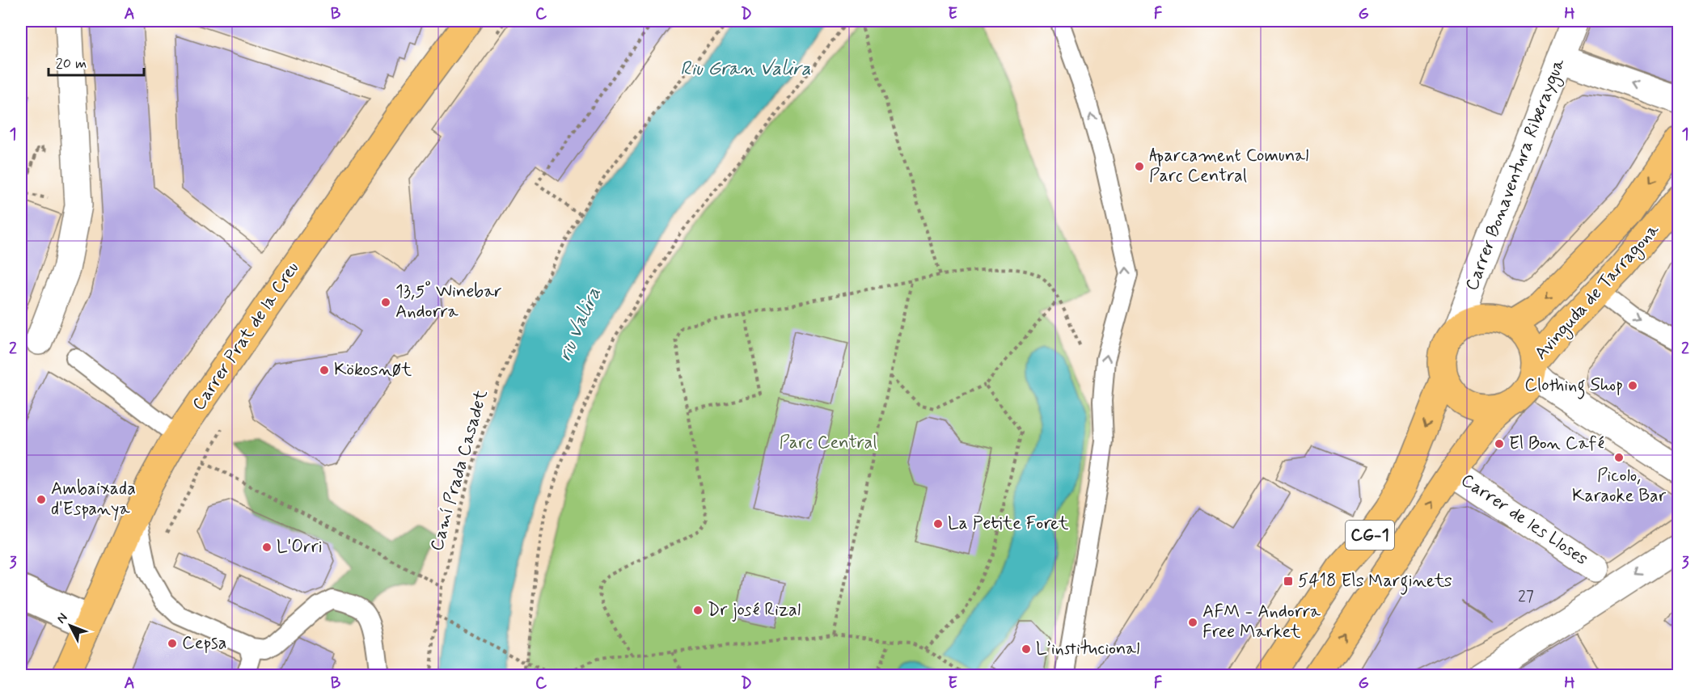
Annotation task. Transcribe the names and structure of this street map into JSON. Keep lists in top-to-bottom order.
{
  "streets": {
    "main road": ["Avinguda de Tarragona", "Carrer Prat de la Creu", "CG-1"],
    "street": ["Carrer Bonaventura Riberaygua", "Carrer de les Lloses"],
    "path": ["Camí Prada Casadet"]
  },
  "crossings": [
    ["Carrer Bonaventura Riberaygua", "Avinguda de Tarragona"],
    ["Carrer Bonaventura Riberaygua", "CG-1"],
    ["Avinguda de Tarragona", "CG-1"],
    ["Carrer de les Lloses", "CG-1"]
  ],
  "water": ["Riu Gran Valira", "riu Valira"],
  "parks": ["Parc Central"],
  "places": {
    "other": [
      "Aparcament Comunal Parc Central",
      "13,5° Winebar Andorra",
      "Kökosnøt",
      "Clothing Shop",
      "El Bon Café",
      "Picolo, Karaoke Bar",
      "Ambaixada d'Espanya",
      "La Petite Foret",
      "L'Orri",
      "Dr josé Rizal",
      "AFM - Andorra Free Market",
      "Cepsa",
      "L’institucional"
    ],
    "transit": ["5418 Els Marginets"]
  },
  "house_numbers": ["27"],
  "scale_bar": "20 m",
  "north": "top left",
  "grid": {
    "columns": [
      "A",
      "B",
      "C",
      "D",
      "E",
      "F",
      "G",
      "H"
    ],
    "rows": ["1", "2", "3"]
  }
}
